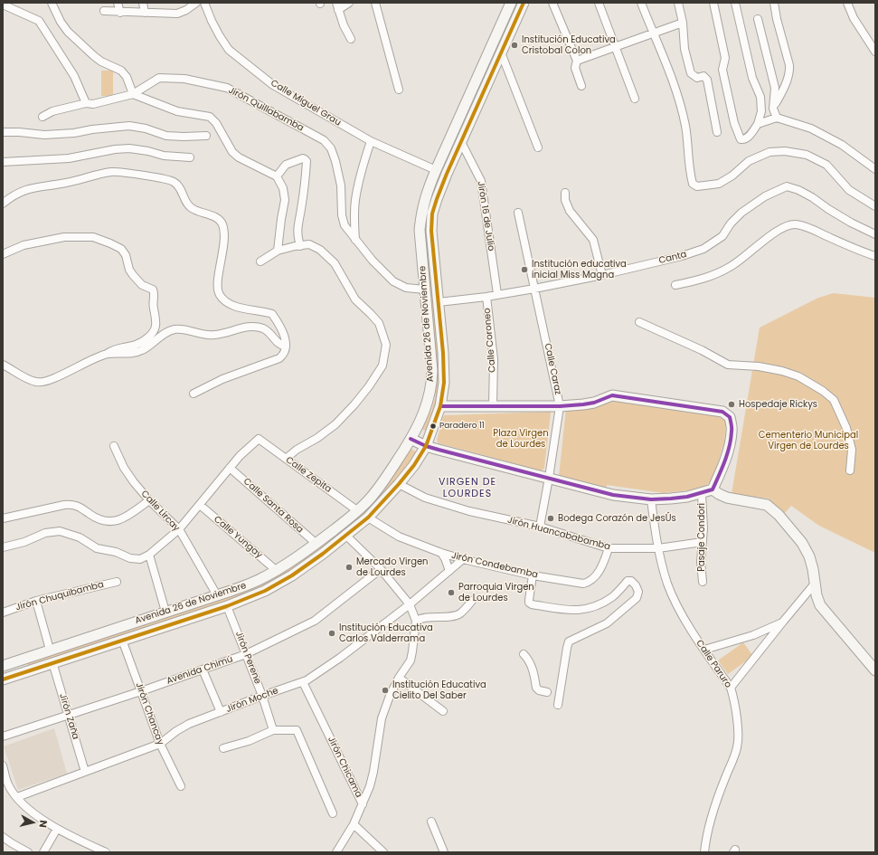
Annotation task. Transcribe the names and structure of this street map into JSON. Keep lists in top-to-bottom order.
{
  "streets": {
    "main road": ["Avenida 26 de Noviembre"],
    "street": [
      "Calle Miguel Grau",
      "Jirón Quillabamba",
      "Jirón 16 de Julio",
      "Canta",
      "Calle Coroneo",
      "Calle Caraz",
      "Calle Zepita",
      "Calle Santa Rosa",
      "Calle Lircay",
      "Jirón Huancababamba",
      "Calle Yungay",
      "Pasaje Condori",
      "Jirón Condebamba",
      "Jirón Chuquibamba",
      "Jirón Perene",
      "Calle Paruro",
      "Avenida Chimú",
      "Jirón Moche",
      "Jirón Chancay",
      "Jirón Zaña",
      "Jirón Chicama"
    ]
  },
  "crossings": [
    ["Calle Miguel Grau", "Avenida 26 de Noviembre"],
    ["Jirón Quillabamba", "Avenida 26 de Noviembre"],
    ["Jirón 16 de Julio", "Canta"],
    ["Jirón 16 de Julio", "Avenida 26 de Noviembre"],
    ["Canta", "Avenida 26 de Noviembre"],
    ["Canta", "Calle Coroneo"],
    ["Canta", "Calle Caraz"],
    ["Avenida 26 de Noviembre", "Calle Zepita"],
    ["Avenida 26 de Noviembre", "Calle Santa Rosa"],
    ["Avenida 26 de Noviembre", "Calle Lircay"],
    ["Avenida 26 de Noviembre", "Jirón Huancababamba"],
    ["Avenida 26 de Noviembre", "Calle Yungay"],
    ["Avenida 26 de Noviembre", "Jirón Condebamba"],
    ["Avenida 26 de Noviembre", "Jirón Perene"],
    ["Avenida 26 de Noviembre", "Jirón Chancay"],
    ["Avenida 26 de Noviembre", "Jirón Zaña"],
    ["Calle Caraz", "Jirón Huancababamba"],
    ["Calle Zepita", "Calle Santa Rosa"],
    ["Jirón Huancababamba", "Pasaje Condori"],
    ["Jirón Huancababamba", "Jirón Condebamba"],
    ["Jirón Huancababamba", "Calle Paruro"],
    ["Jirón Condebamba", "Jirón Moche"],
    ["Jirón Perene", "Avenida Chimú"],
    ["Jirón Perene", "Jirón Moche"],
    ["Avenida Chimú", "Jirón Chancay"],
    ["Avenida Chimú", "Jirón Zaña"],
    ["Jirón Moche", "Jirón Chancay"],
    ["Jirón Moche", "Jirón Zaña"],
    ["Jirón Moche", "Jirón Chicama"]
  ],
  "districts": ["VIRGEN DE LOURDES"],
  "parks": ["Plaza Virgen de Lourdes", "Cementerio Municipal Virgen de Lourdes"],
  "places": [
    "Institución Educativa Cristobal Colon",
    "Institución educativa inicial Miss Magna",
    "Hospedaje Rickys",
    "Paradero 11",
    "Bodega Corazón de JesÚs",
    "Mercado Virgen de Lourdes",
    "Parroquia Virgen de Lourdes",
    "Institución Educativa Carlos Valderrama",
    "Institución Educativa Cielito Del Saber"
  ],
  "north": "right"
}
